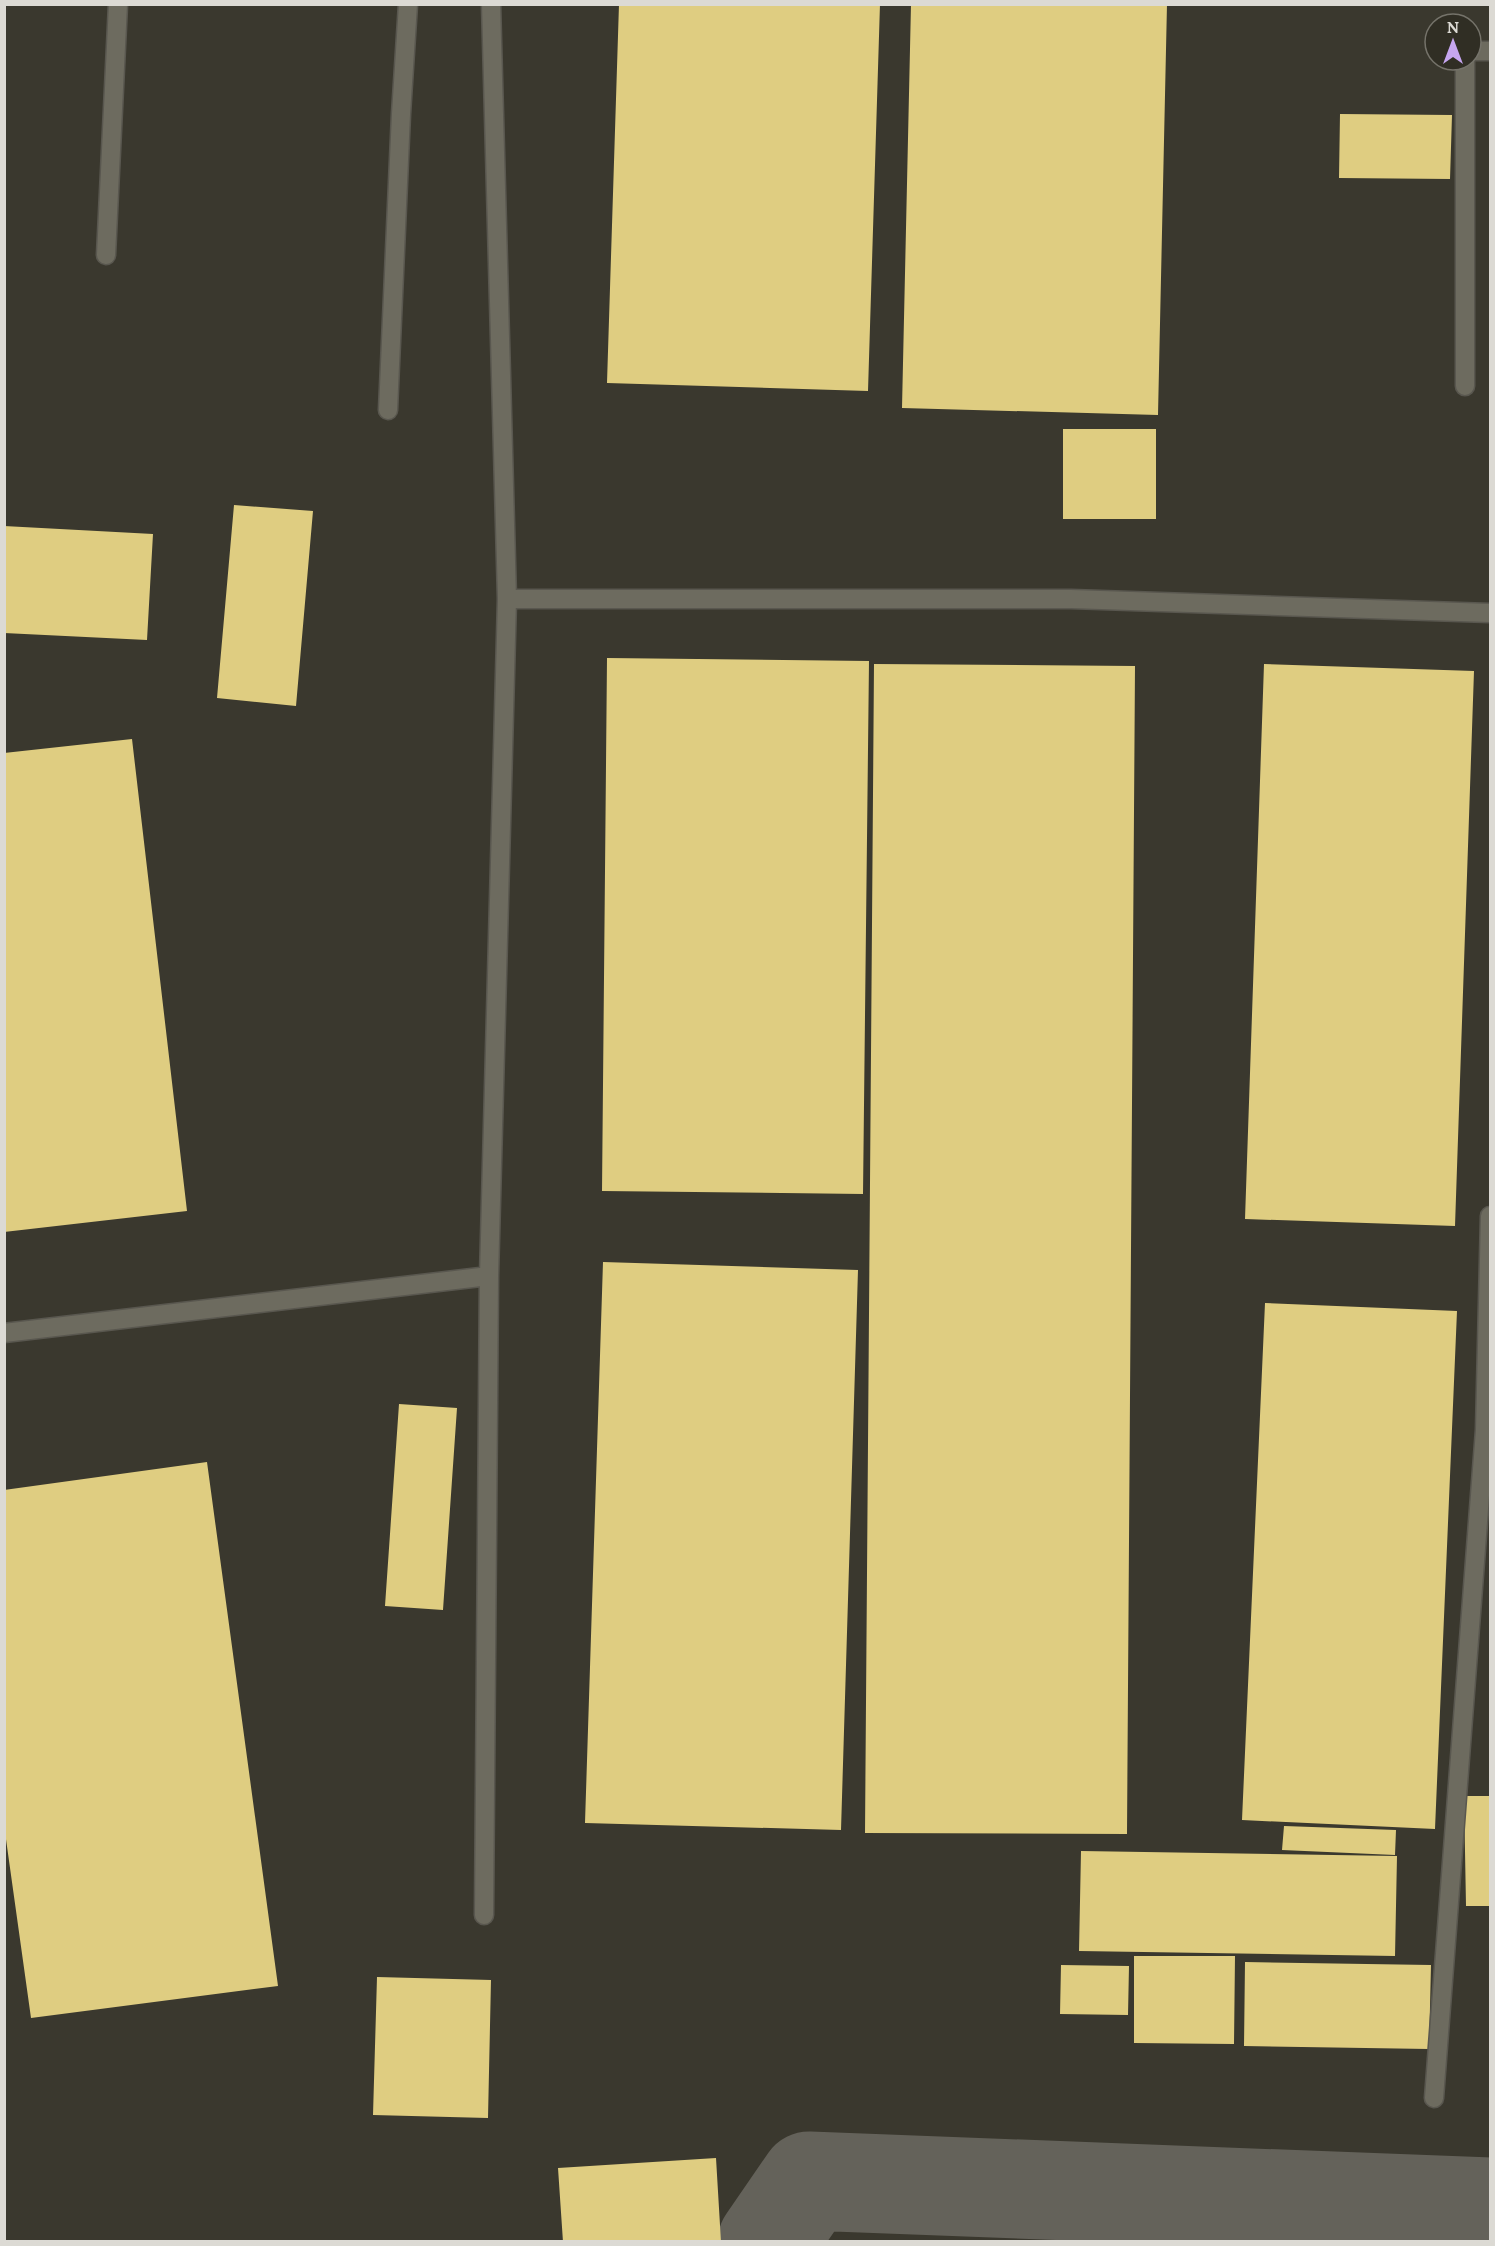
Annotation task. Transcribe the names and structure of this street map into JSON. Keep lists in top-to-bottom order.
{
  "north": "top"
}
